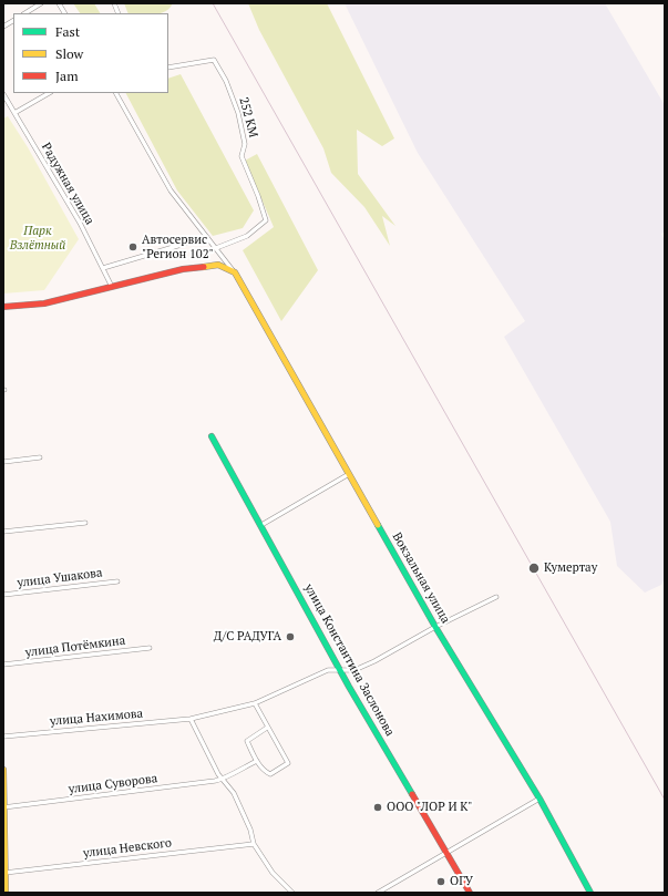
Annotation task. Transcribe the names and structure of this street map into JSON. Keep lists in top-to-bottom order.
{
  "streets": {
    "main road": ["Вокзальная улица", "улица Константина Заслонова"],
    "street": [
      "252 КМ",
      "Радужная улица",
      "улица Ушакова",
      "улица Потёмкина",
      "улица Нахимова",
      "улица Суворова",
      "улица Невского"
    ]
  },
  "crossings": [
    ["Вокзальная улица", "улица Нахимова"],
    ["улица Константина Заслонова", "улица Нахимова"]
  ],
  "parks": ["Парк Взлётный"],
  "places": [
    "Автосервис \"Регион 102\"",
    "Кумертау",
    "Д/С РАДУГА",
    "ООО \"ЛОР И К\"",
    "ОГУ"
  ],
  "legend": ["Fast", "Slow", "Jam"]
}
